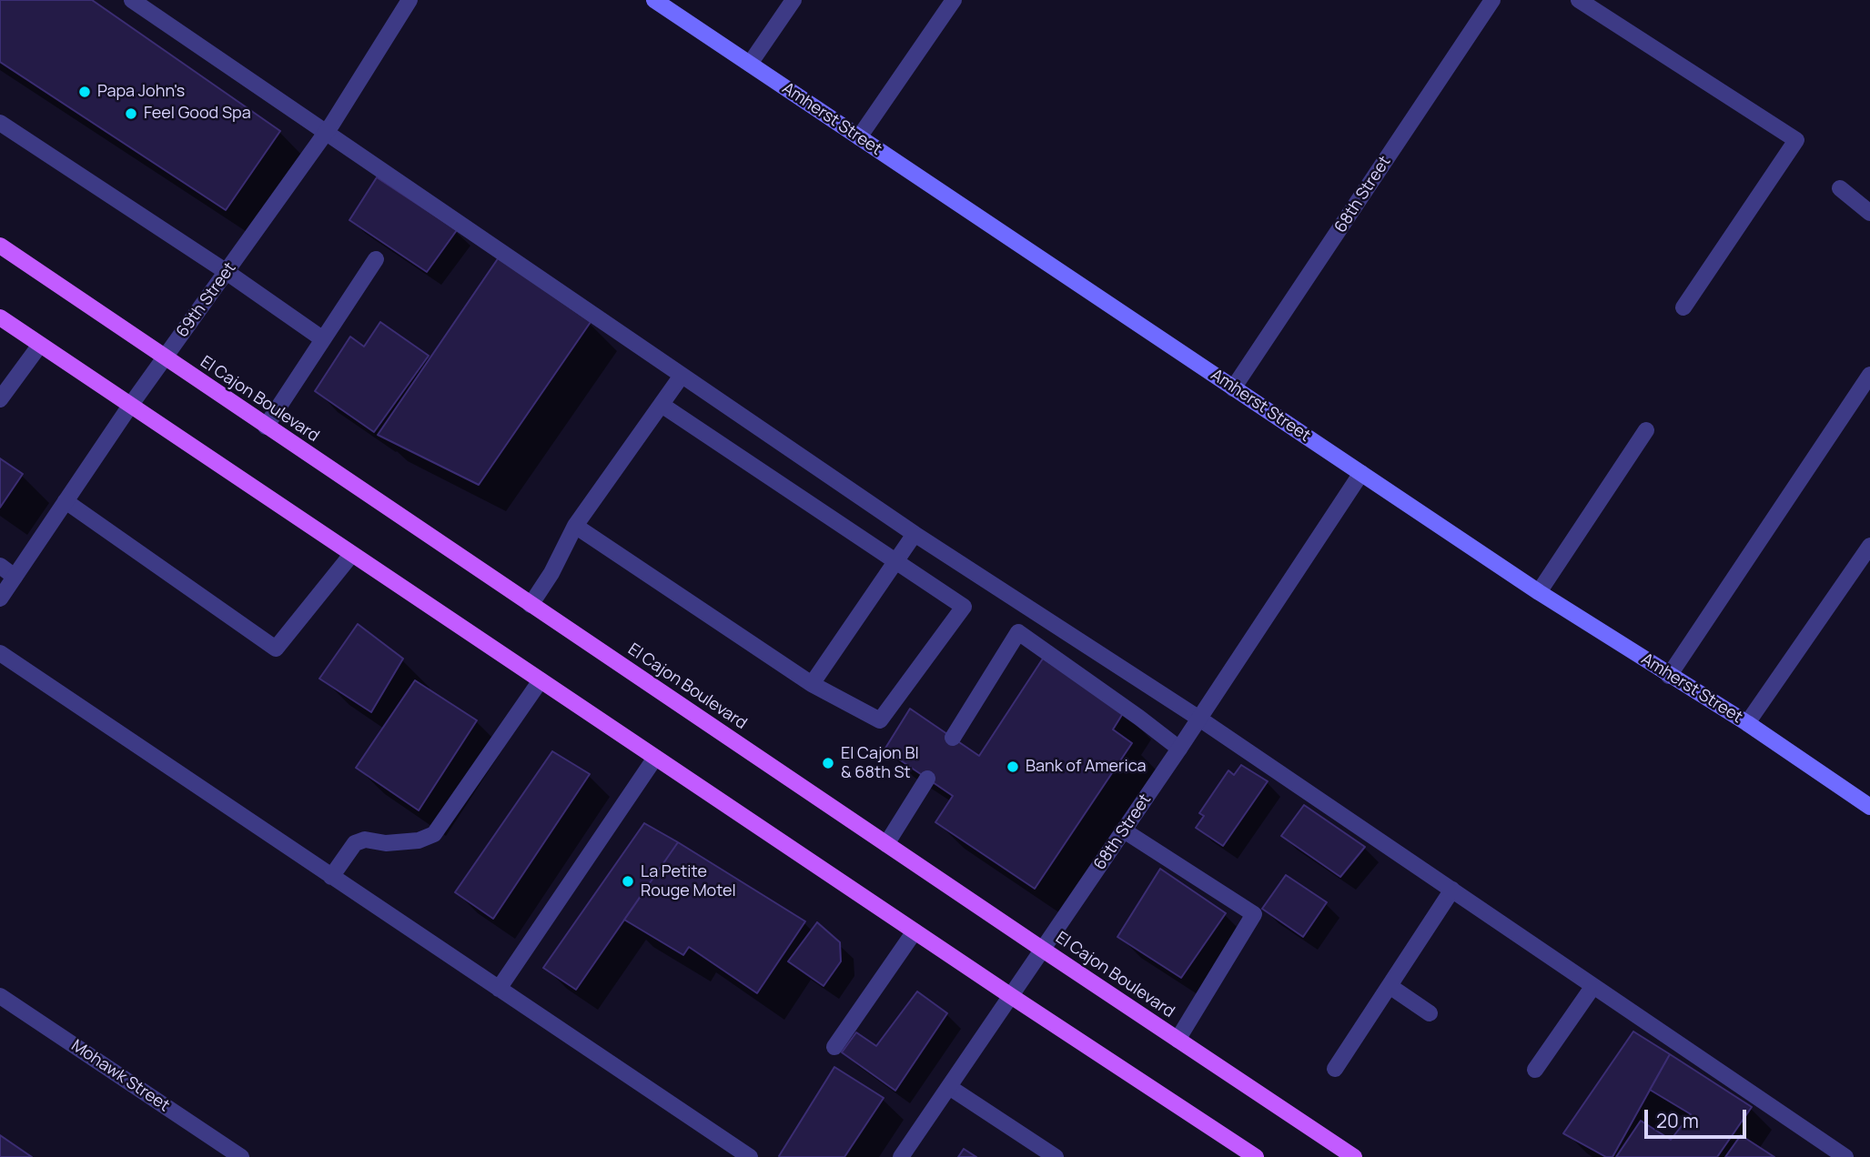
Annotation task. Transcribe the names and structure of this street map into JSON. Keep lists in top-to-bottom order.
{
  "streets": {
    "main road": ["El Cajon Boulevard"],
    "street": [
      "Amherst Street",
      "68th Street",
      "69th Street",
      "Mohawk Street"
    ]
  },
  "crossings": [
    ["Amherst Street", "68th Street"],
    ["68th Street", "El Cajon Boulevard"],
    ["69th Street", "El Cajon Boulevard"]
  ],
  "places": [
    "Papa John's",
    "Feel Good Spa",
    "El Cajon Bl & 68th St",
    "Bank of America",
    "La Petite Rouge Motel"
  ],
  "scale_bar": "20 m"
}
